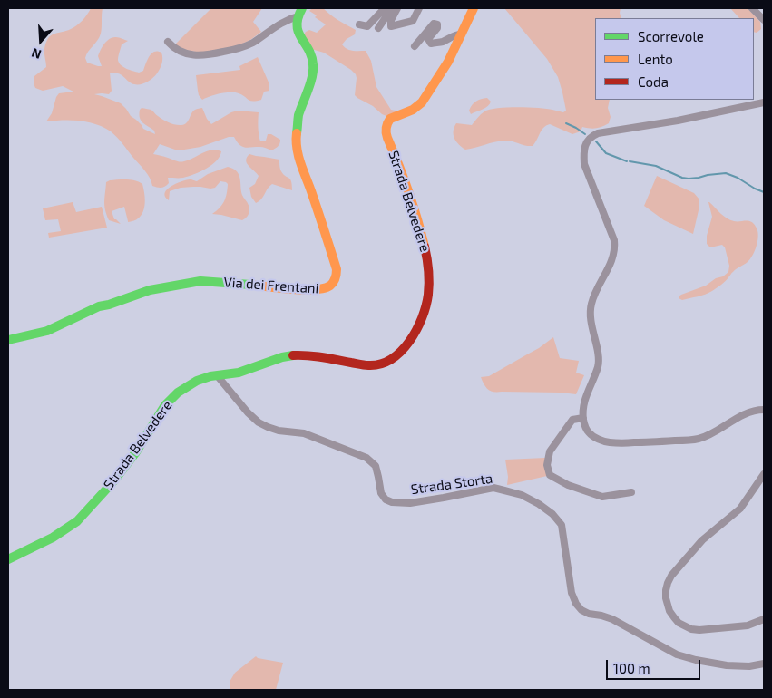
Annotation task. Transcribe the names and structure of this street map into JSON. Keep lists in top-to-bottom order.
{
  "streets": {
    "street": ["Strada Belvedere", "Via dei Frentani", "Strada Storta"]
  },
  "crossings": [
    ["Strada Belvedere", "Strada Storta"]
  ],
  "legend": ["Scorrevole", "Lento", "Coda"],
  "scale_bar": "100 m",
  "north": "bottom"
}
